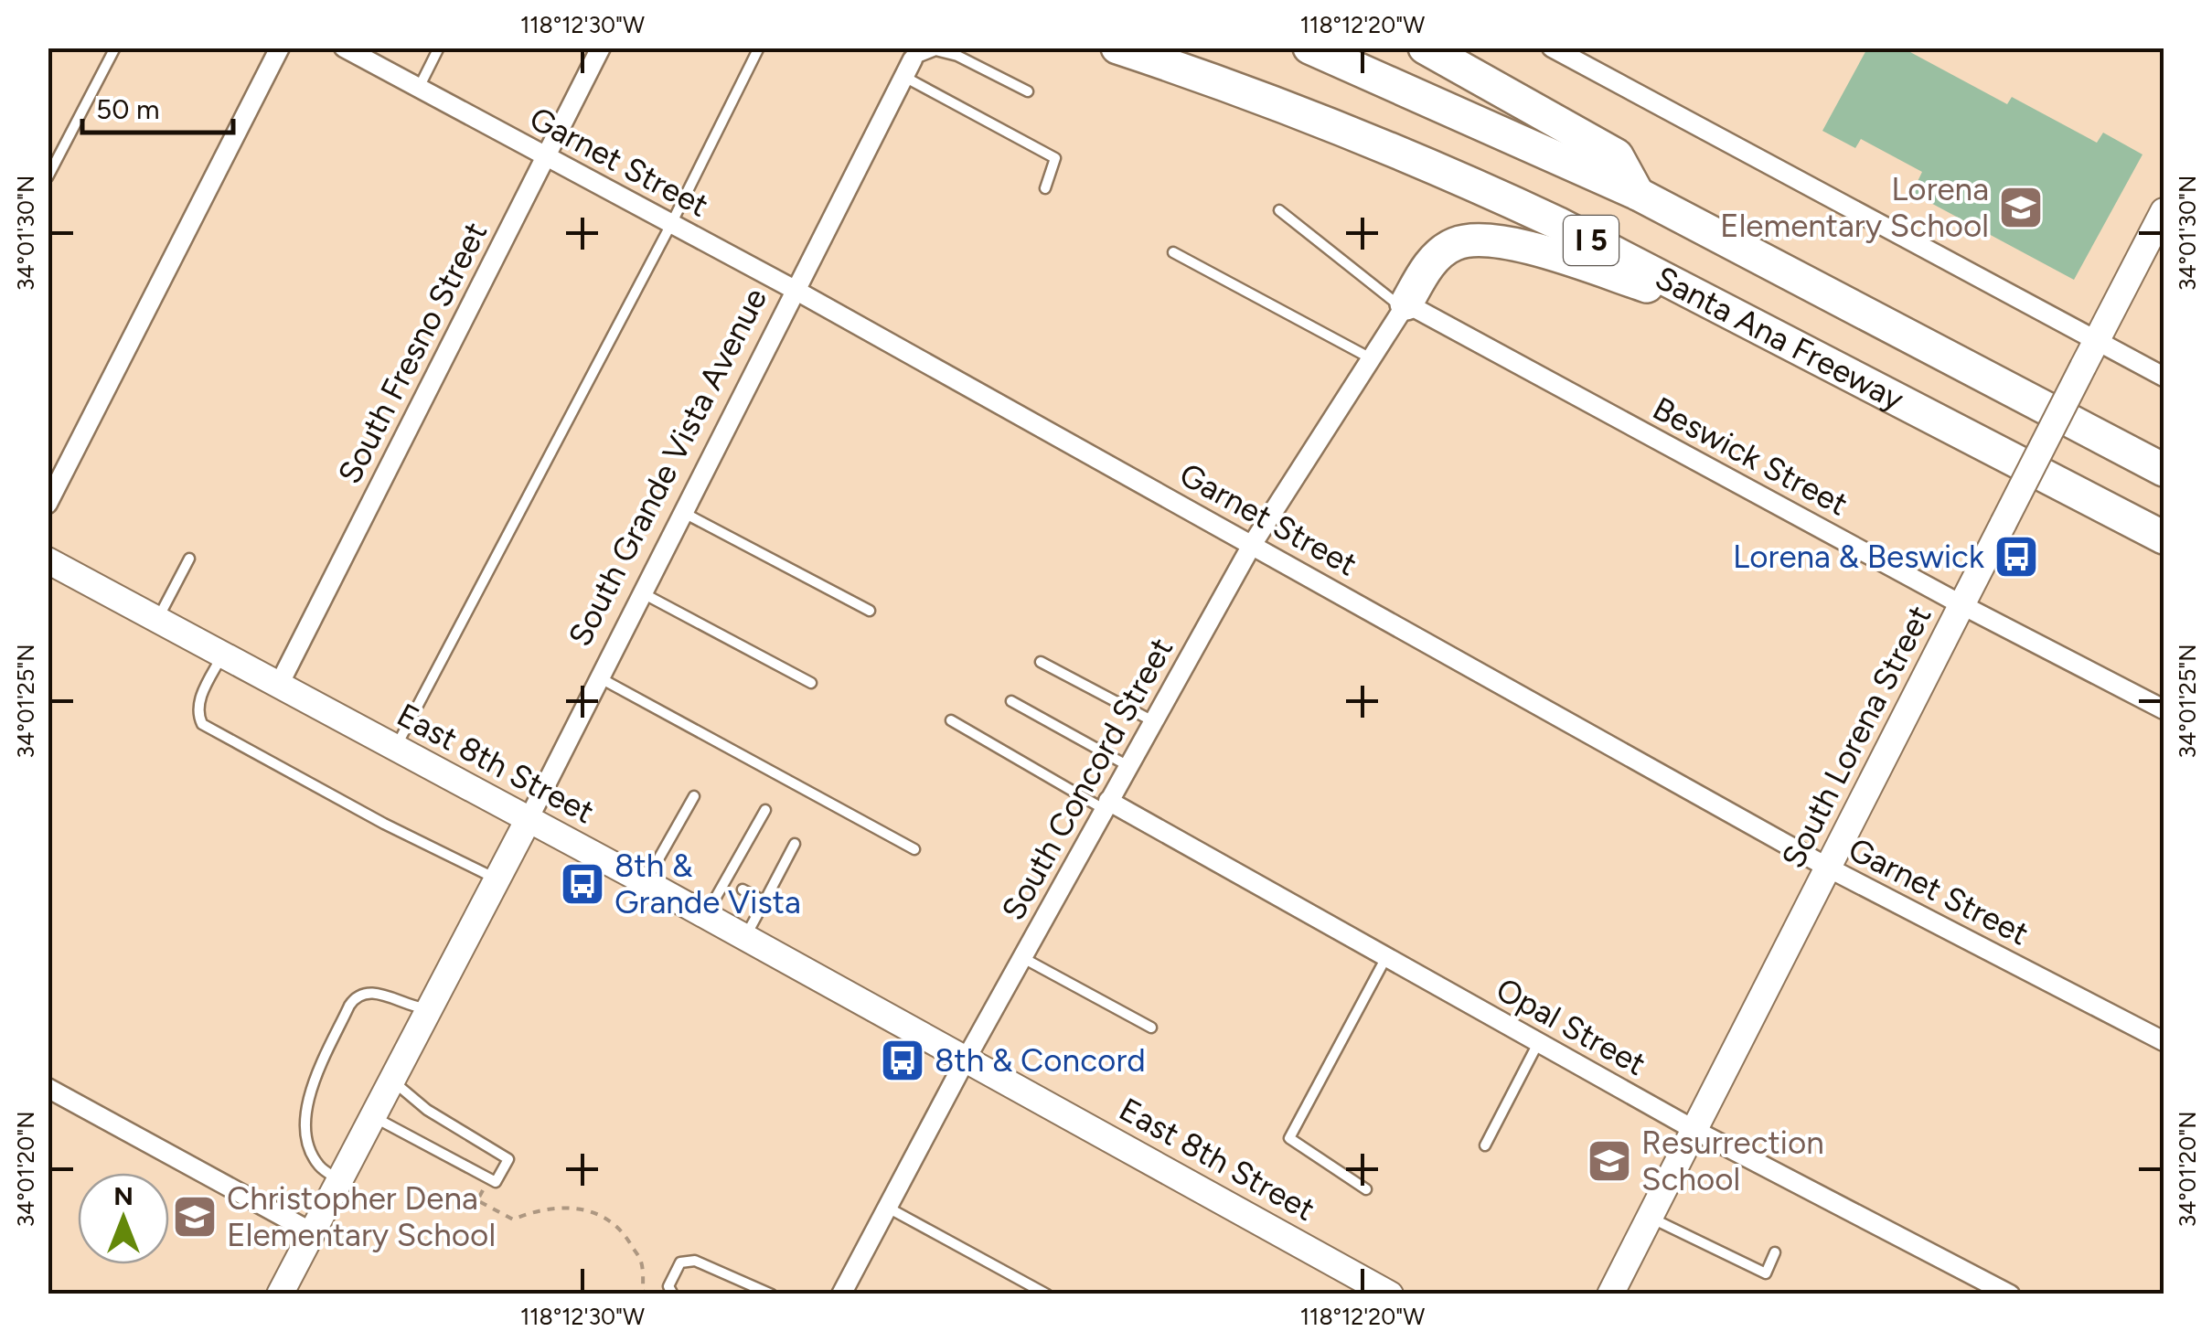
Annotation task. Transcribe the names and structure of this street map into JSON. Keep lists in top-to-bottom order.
{
  "streets": {
    "highway": ["I 5", "Santa Ana Freeway"],
    "main road": ["South Grande Vista Avenue", "South Lorena Street", "East 8th Street"],
    "street": [
      "Garnet Street",
      "South Fresno Street",
      "Beswick Street",
      "South Concord Street",
      "Opal Street"
    ]
  },
  "crossings": [
    ["Garnet Street", "South Fresno Street"],
    ["Garnet Street", "South Grande Vista Avenue"],
    ["Garnet Street", "South Lorena Street"],
    ["Garnet Street", "South Concord Street"],
    ["I 5", "Santa Ana Freeway"],
    ["South Fresno Street", "East 8th Street"],
    ["Beswick Street", "South Lorena Street"],
    ["Beswick Street", "South Concord Street"],
    ["South Grande Vista Avenue", "East 8th Street"],
    ["South Lorena Street", "Opal Street"],
    ["East 8th Street", "South Concord Street"],
    ["South Concord Street", "Opal Street"]
  ],
  "places": {
    "school or university": ["Lorena Elementary School", "Resurrection School", "Christopher Dena Elementary School"],
    "bus stop": ["Lorena & Beswick", "8th & Grande Vista", "8th & Concord"]
  },
  "scale_bar": "50 m",
  "north": "top",
  "coordinates": [
    "118°12'30\"W",
    "118°12'20\"W",
    "34°01'30\"N",
    "34°01'25\"N",
    "34°01'20\"N"
  ]
}
